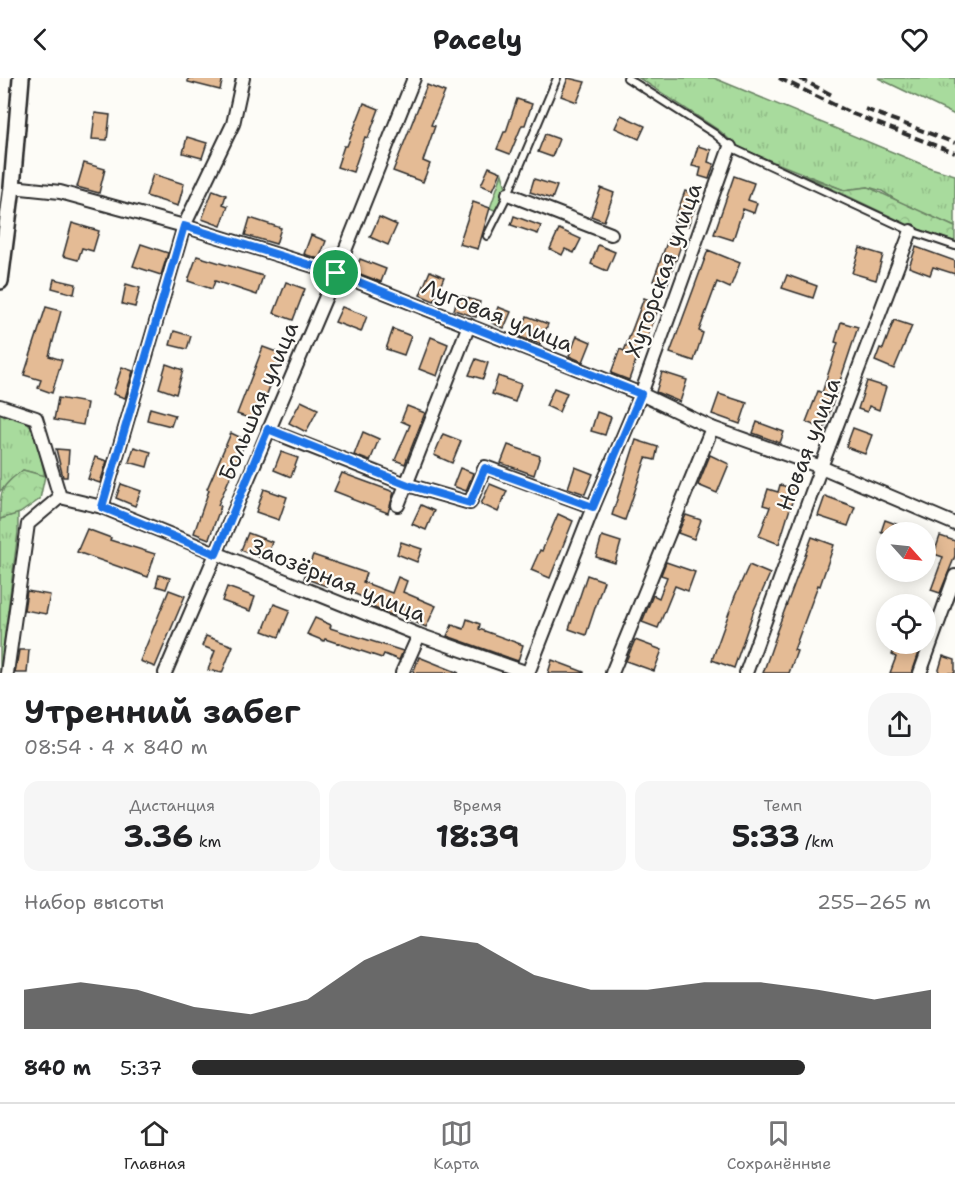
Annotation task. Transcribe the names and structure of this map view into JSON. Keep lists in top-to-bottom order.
{
  "streets": {
    "street": [
      "Хуторская улица",
      "Луговая улица",
      "Большая улица",
      "Новая улица",
      "Заозёрная улица"
    ]
  },
  "crossings": [
    ["Хуторская улица", "Луговая улица"],
    ["Хуторская улица", "Заозёрная улица"],
    ["Луговая улица", "Большая улица"],
    ["Луговая улица", "Новая улица"],
    ["Большая улица", "Заозёрная улица"]
  ],
  "north": "bottom right",
  "page": {
    "header": "Pacely",
    "heading": ["Утренний забег", "08:54 · 4 × 840 m"],
    "stats": [
      ["Дистанция", "3.36 km"],
      ["Время", "18:39"],
      ["Темп", "5:33 /km"]
    ],
    "chart": ["Набор высоты", "255–265 m"],
    "list": [
      {
        "name": "840 m",
        "note": "5:37"
      }
    ],
    "tabs": ["Главная", "Карта", "Сохранённые"]
  }
}
